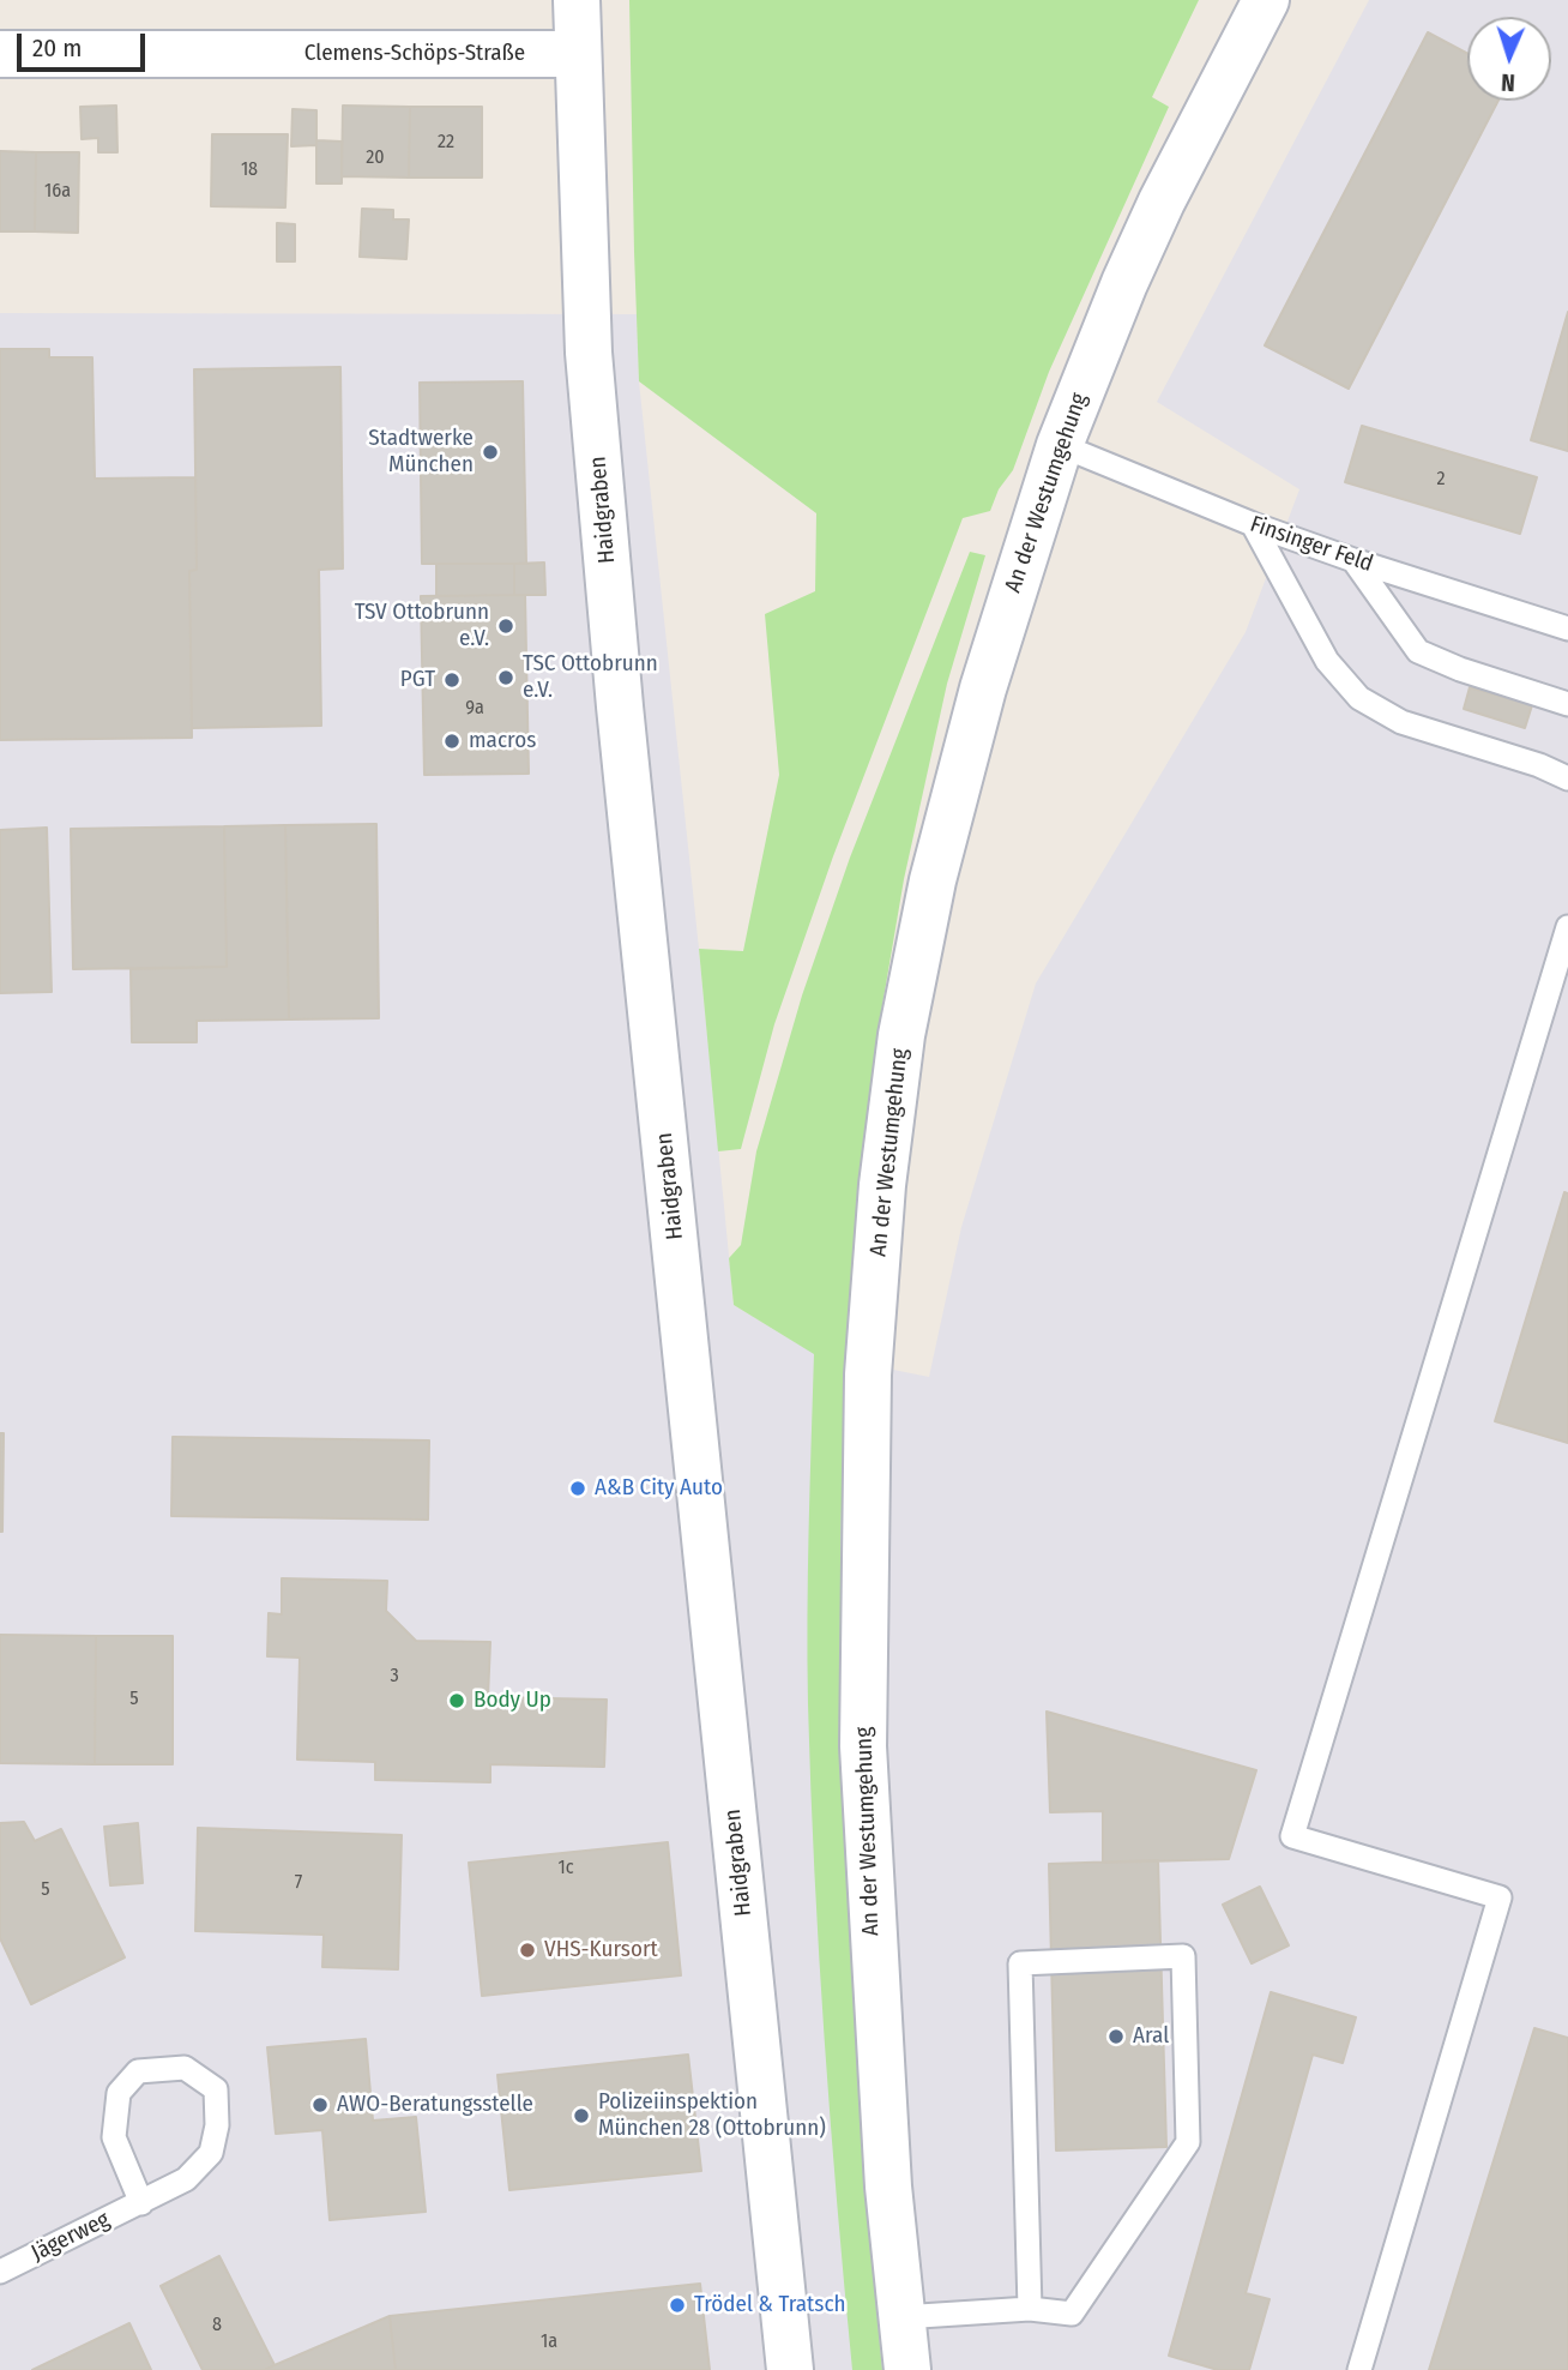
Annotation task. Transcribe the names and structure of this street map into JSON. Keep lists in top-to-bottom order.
{
  "streets": {
    "street": ["Clemens-Schöps-Straße", "An der Westumgehung", "Haidgraben"],
    "lane": ["Finsinger Feld", "Jägerweg"]
  },
  "crossings": [
    ["Clemens-Schöps-Straße", "Haidgraben"],
    ["An der Westumgehung", "Finsinger Feld"]
  ],
  "places": [
    "Stadtwerke München",
    "TSV Ottobrunn e.V.",
    "TSC Ottobrunn e.V.",
    "PGT",
    "macros",
    "A&B City Auto",
    "Body Up",
    "VHS-Kursort",
    "Aral",
    "AWO-Beratungsstelle",
    "Polizeiinspektion München 28 (Ottobrunn)",
    "Trödel & Tratsch"
  ],
  "house_numbers": [
    "22",
    "20",
    "18",
    "16a",
    "2",
    "9a",
    "3",
    "5",
    "1c",
    "7",
    "5",
    "8",
    "1a"
  ],
  "scale_bar": "20 m",
  "north": "bottom"
}
